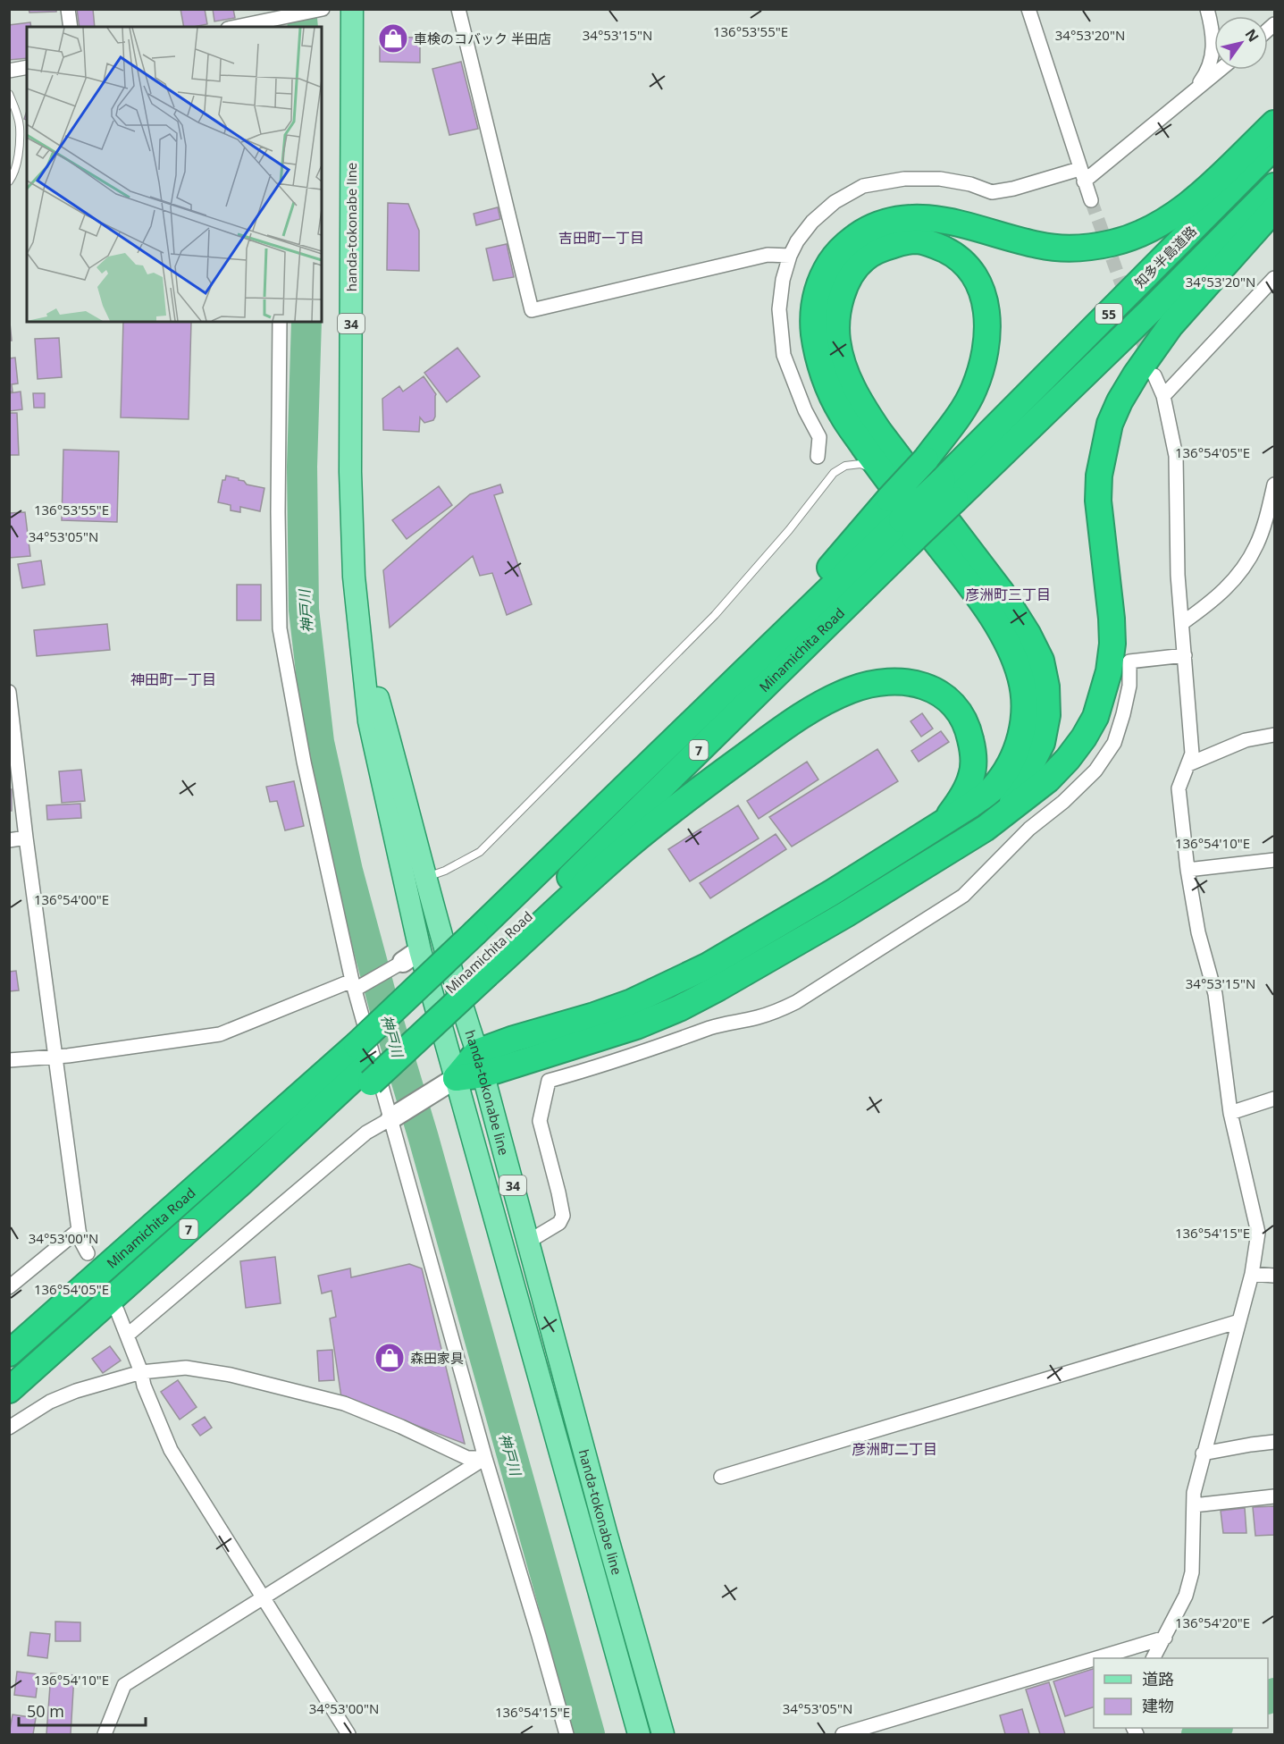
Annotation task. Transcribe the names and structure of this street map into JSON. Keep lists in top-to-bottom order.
{
  "streets": {
    "highway": [
      "知多半島道路",
      "55",
      "Minamichita Road",
      "7"
    ],
    "main road": ["handa-tokonabe line", "34"]
  },
  "crossings": [
    ["知多半島道路", "Minamichita Road"]
  ],
  "districts": [
    "吉田町一丁目",
    "彦洲町三丁目",
    "神田町一丁目",
    "彦洲町二丁目"
  ],
  "water": ["神戸川"],
  "places": {
    "shop": ["車検のコバック 半田店", "森田家具"]
  },
  "legend": ["道路", "建物"],
  "scale_bar": "50 m",
  "north": "top right",
  "coordinates": [
    "136°53'55\"E",
    "34°53'15\"N",
    "34°53'20\"N",
    "136°54'05\"E",
    "34°53'05\"N",
    "136°54'10\"E",
    "136°54'00\"E",
    "136°54'15\"E",
    "34°53'00\"N",
    "136°54'20\"E"
  ]
}
